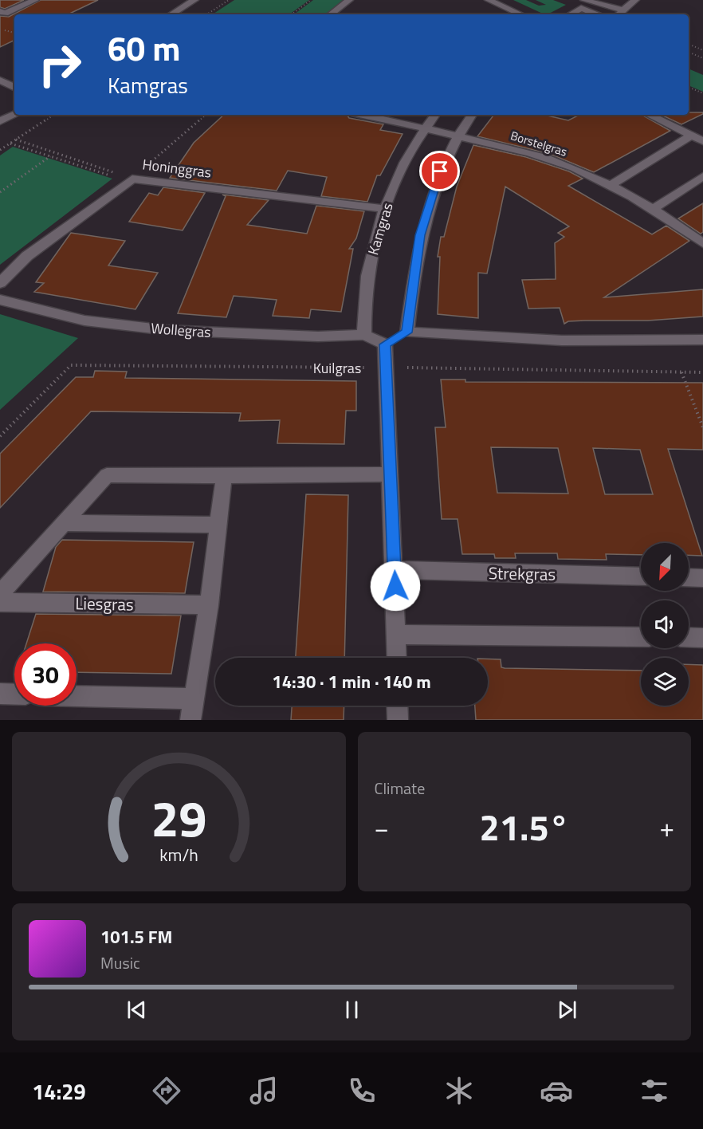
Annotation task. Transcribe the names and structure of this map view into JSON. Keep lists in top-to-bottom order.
{
  "streets": {
    "street": [
      "Borstelgras",
      "Honinggras",
      "Kamgras",
      "Wollegras",
      "Strekgras",
      "Liesgras"
    ],
    "path": ["Kuilgras"]
  },
  "crossings": [
    ["Borstelgras", "Kamgras"],
    ["Honinggras", "Kamgras"],
    ["Kamgras", "Wollegras"]
  ],
  "north": "bottom left",
  "page": {
    "turn": ["60 m", "Kamgras"],
    "limit": "30",
    "trip": "14:30 · 1 min · 140 m",
    "tile": "Climate",
    "heat": ["−", "21.5°", "+"],
    "song": ["101.5 FM", "Music"],
    "tabs": "14:29",
    "gauge": ["29", "km/h"]
  }
}
